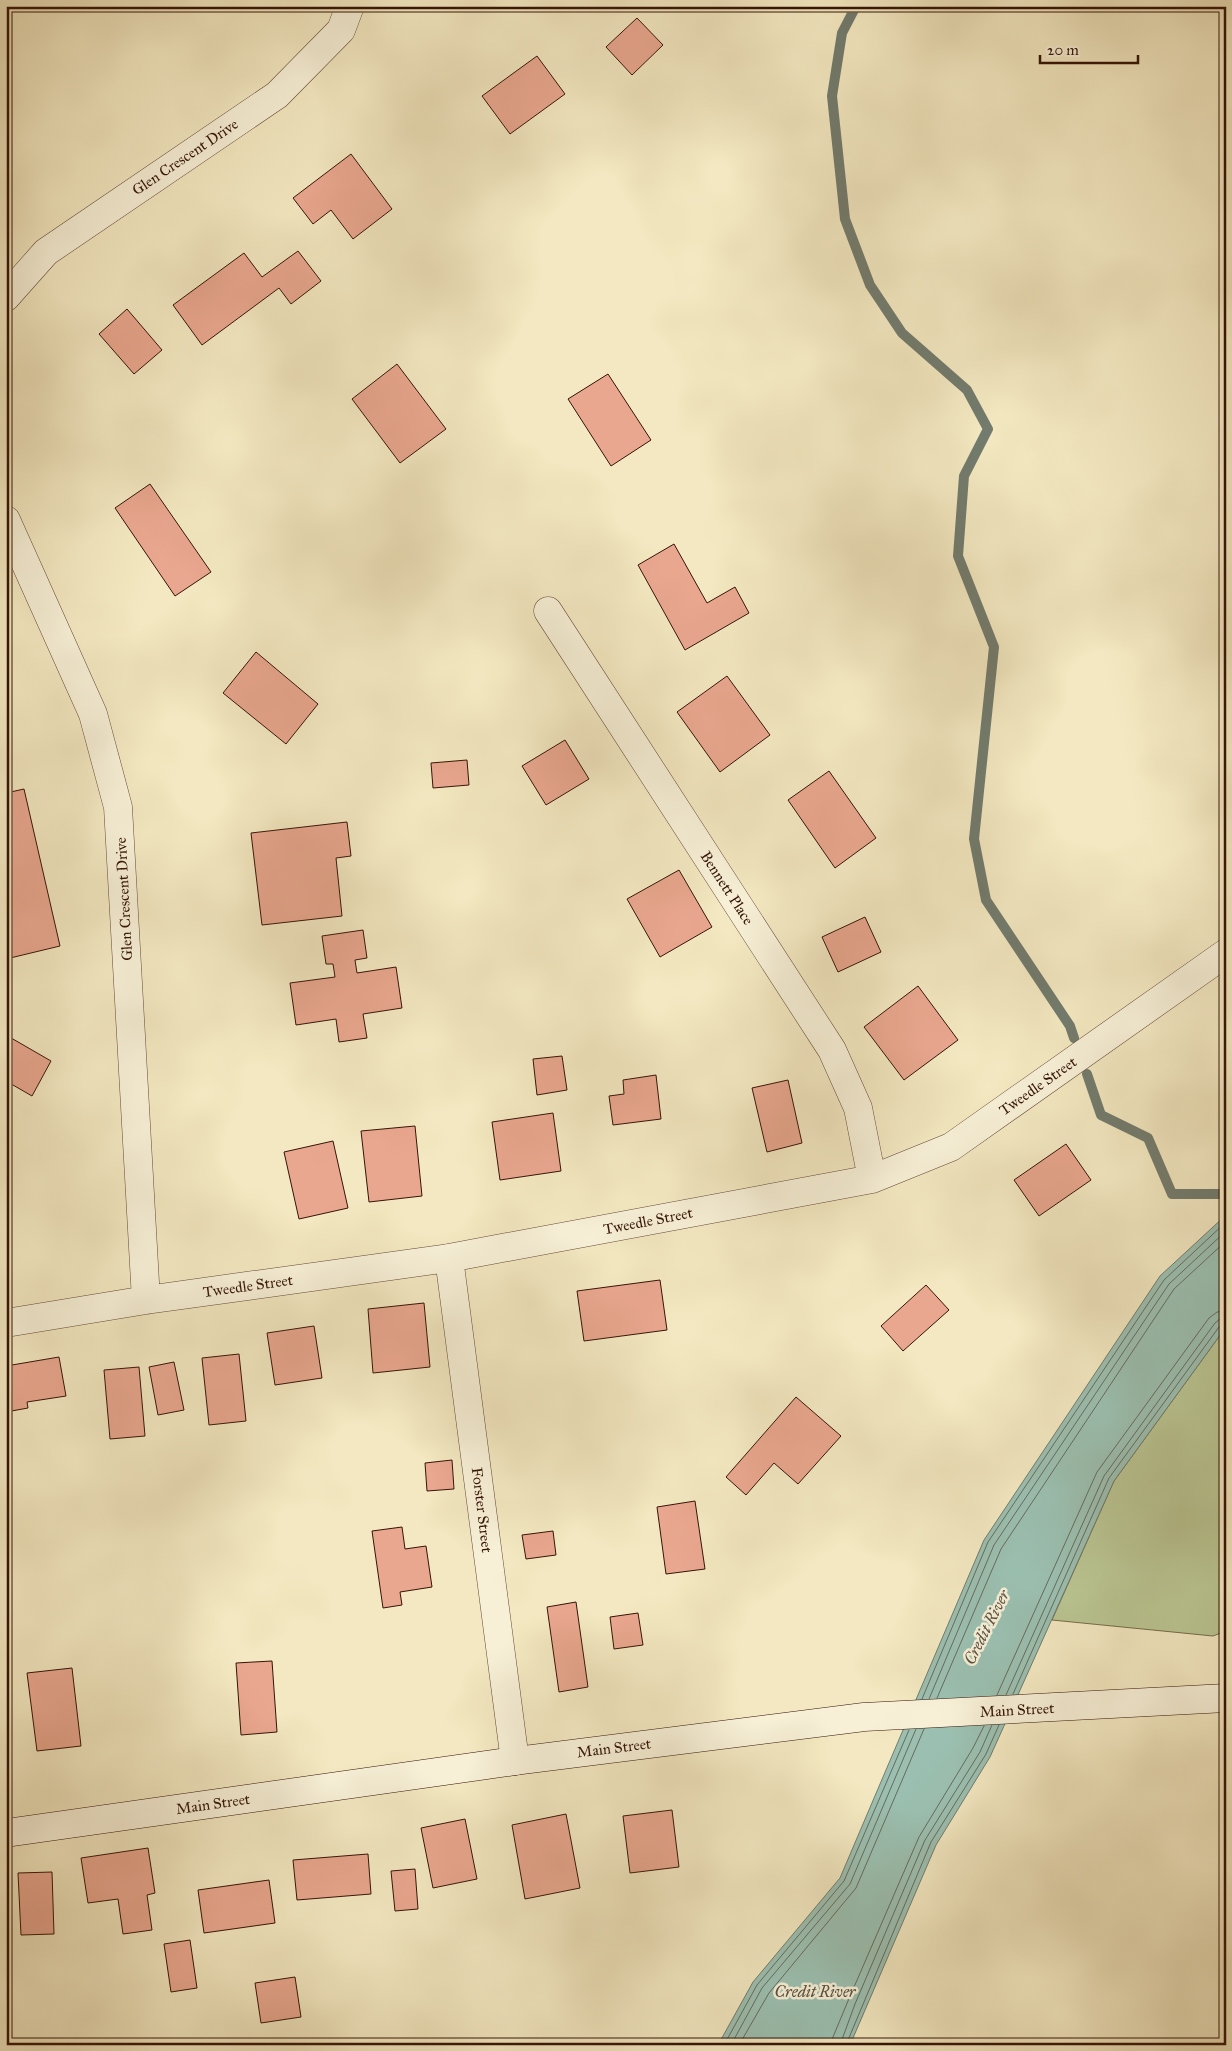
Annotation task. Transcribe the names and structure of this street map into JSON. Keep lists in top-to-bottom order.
{
  "streets": {
    "street": [
      "Glen Crescent Drive",
      "Bennett Place",
      "Tweedle Street",
      "Forster Street",
      "Main Street"
    ]
  },
  "crossings": [
    ["Glen Crescent Drive", "Tweedle Street"],
    ["Bennett Place", "Tweedle Street"],
    ["Tweedle Street", "Forster Street"],
    ["Forster Street", "Main Street"]
  ],
  "water": ["Credit River"],
  "scale_bar": "20 m"
}
